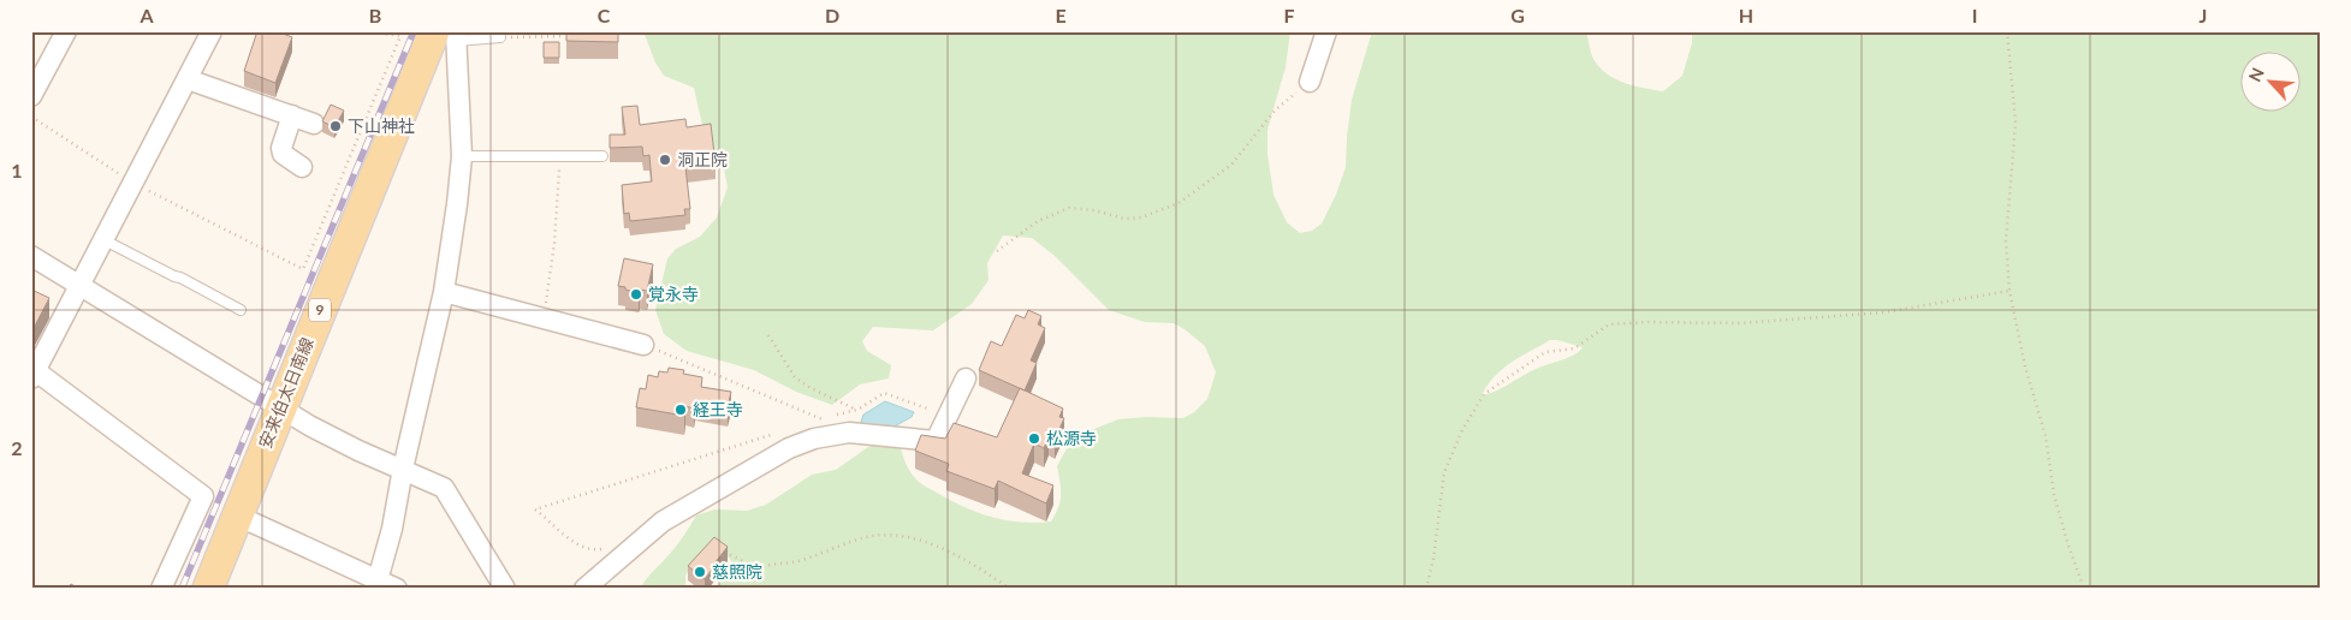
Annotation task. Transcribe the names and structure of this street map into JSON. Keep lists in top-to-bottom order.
{
  "streets": {
    "main road": ["9", "安来伯太日南線"]
  },
  "places": [
    "下山神社",
    "洞正院",
    "覚永寺",
    "経王寺",
    "松源寺",
    "慈照院"
  ],
  "north": "top left",
  "grid": {
    "columns": [
      "A",
      "B",
      "C",
      "D",
      "E",
      "F",
      "G",
      "H",
      "I",
      "J"
    ],
    "rows": ["1", "2"]
  }
}
